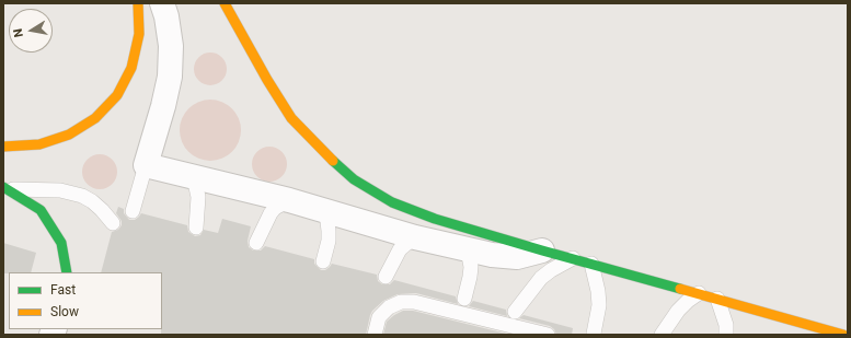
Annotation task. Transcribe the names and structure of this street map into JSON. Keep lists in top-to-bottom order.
{
  "legend": ["Fast", "Slow"],
  "north": "left"
}
